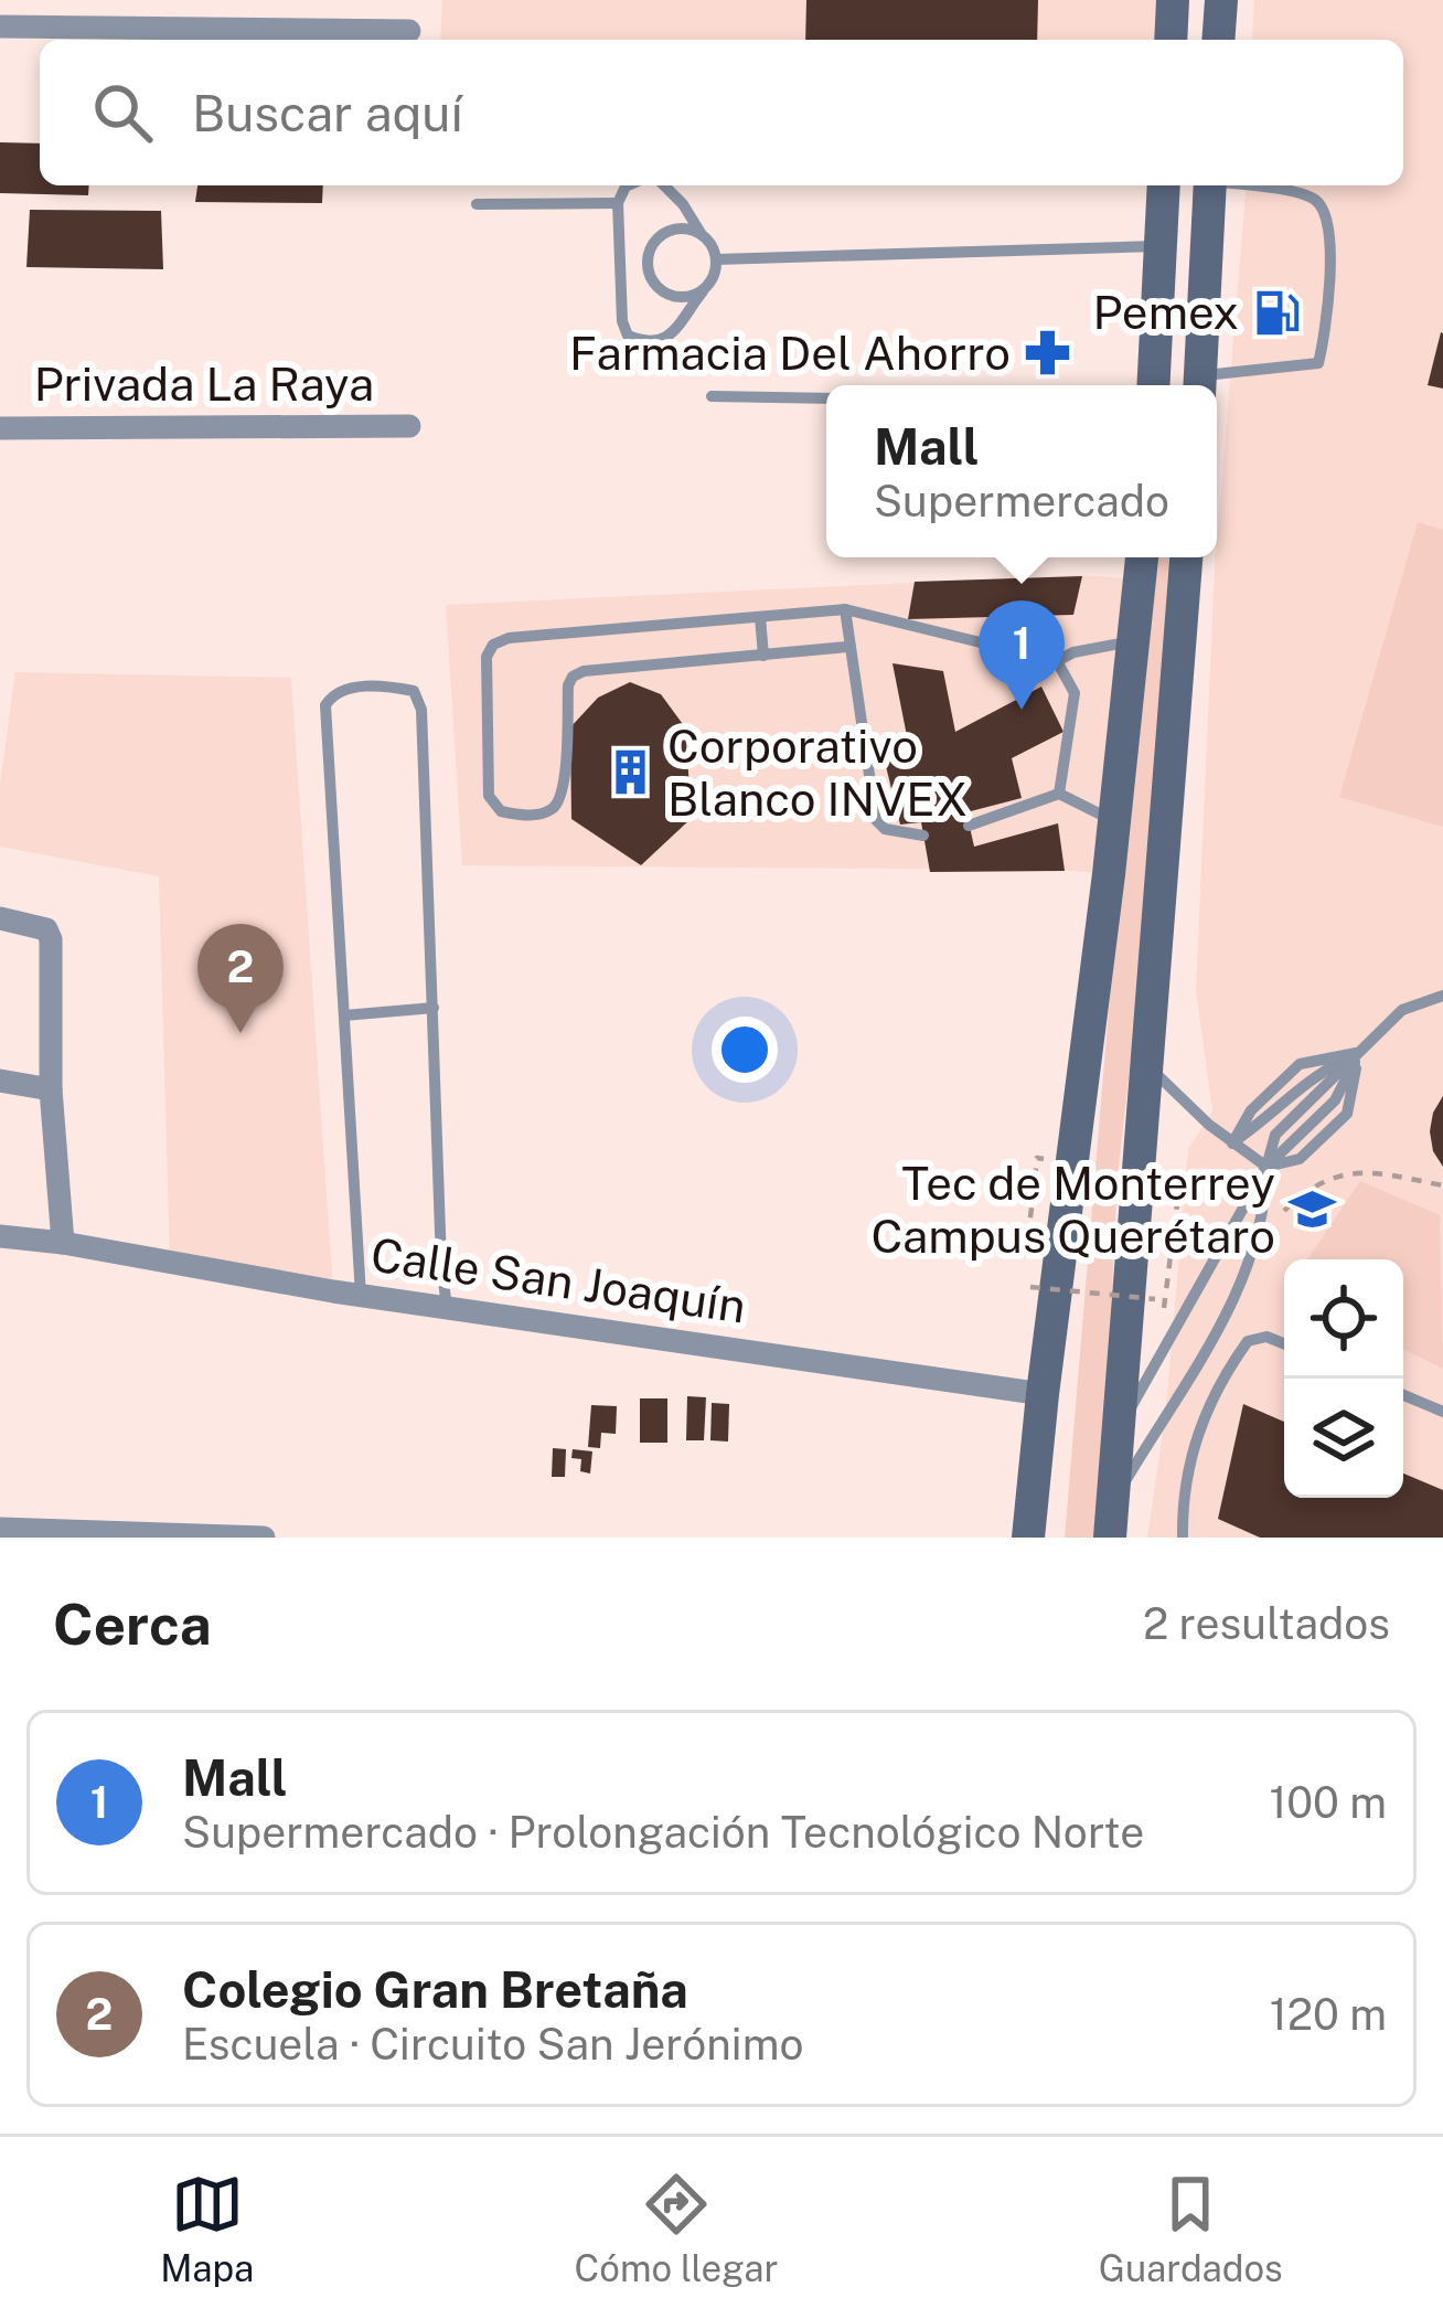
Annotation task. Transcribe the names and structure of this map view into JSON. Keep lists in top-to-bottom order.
{
  "streets": {
    "street": ["Privada La Raya", "Calle San Joaquín"]
  },
  "places": {
    "fuel station": ["Pemex"],
    "pharmacy": ["Farmacia Del Ahorro"],
    "building": ["Corporativo Blanco INVEX"],
    "school or university": ["Tec de Monterrey Campus Querétaro"]
  },
  "page": {
    "search": "Buscar aquí",
    "popup": ["Mall", "Supermercado"],
    "pins": ["1", "2"],
    "heading": ["Cerca", "2 resultados"],
    "list": [
      {
        "mark": "1",
        "name": "Mall",
        "note": "Supermercado · Prolongación Tecnológico Norte",
        "value": "100 m"
      },
      {
        "mark": "2",
        "name": "Colegio Gran Bretaña",
        "note": "Escuela · Circuito San Jerónimo",
        "value": "120 m"
      }
    ],
    "nav": ["Mapa", "Cómo llegar", "Guardados"]
  }
}
